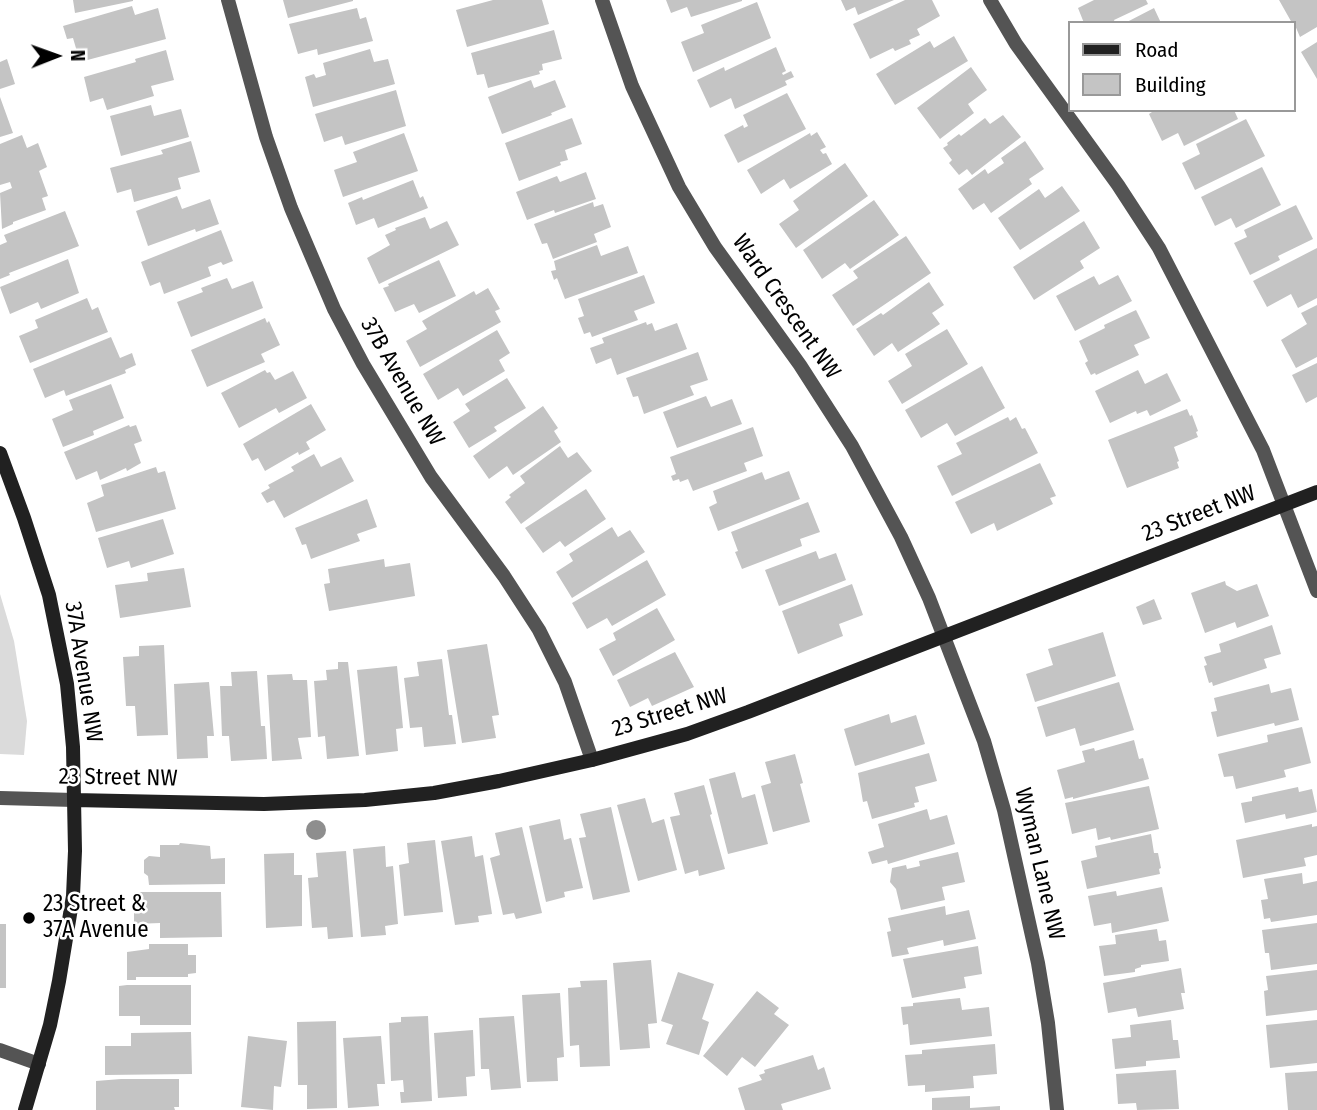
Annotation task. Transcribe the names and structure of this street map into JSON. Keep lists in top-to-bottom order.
{
  "streets": {
    "street": [
      "Ward Crescent NW",
      "37B Avenue NW",
      "23 Street NW",
      "37A Avenue NW",
      "Wyman Lane NW"
    ]
  },
  "crossings": [
    ["Ward Crescent NW", "23 Street NW"],
    ["Ward Crescent NW", "Wyman Lane NW"],
    ["37B Avenue NW", "23 Street NW"],
    ["23 Street NW", "37A Avenue NW"],
    ["23 Street NW", "Wyman Lane NW"]
  ],
  "places": ["23 Street & 37A Avenue"],
  "legend": ["Road", "Building"],
  "north": "right"
}
